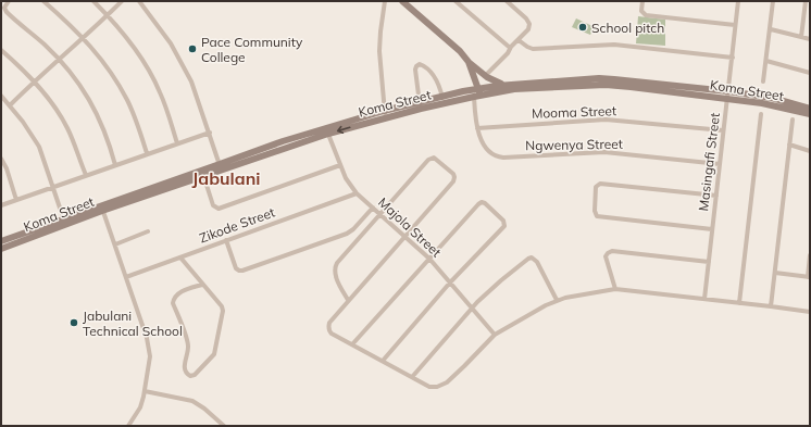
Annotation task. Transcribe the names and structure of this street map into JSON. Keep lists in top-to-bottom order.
{
  "streets": {
    "main road": ["Koma Street"],
    "street": [
      "Mooma Street",
      "Ngwenya Street",
      "Masingafi Street",
      "Zikode Street",
      "Majola Street"
    ]
  },
  "crossings": [
    ["Koma Street", "Ngwenya Street"],
    ["Koma Street", "Masingafi Street"],
    ["Koma Street", "Majola Street"],
    ["Mooma Street", "Ngwenya Street"],
    ["Mooma Street", "Masingafi Street"],
    ["Ngwenya Street", "Masingafi Street"],
    ["Zikode Street", "Majola Street"]
  ],
  "districts": ["Jabulani"],
  "places": ["School pitch", "Pace Community College", "Jabulani Technical School"]
}
